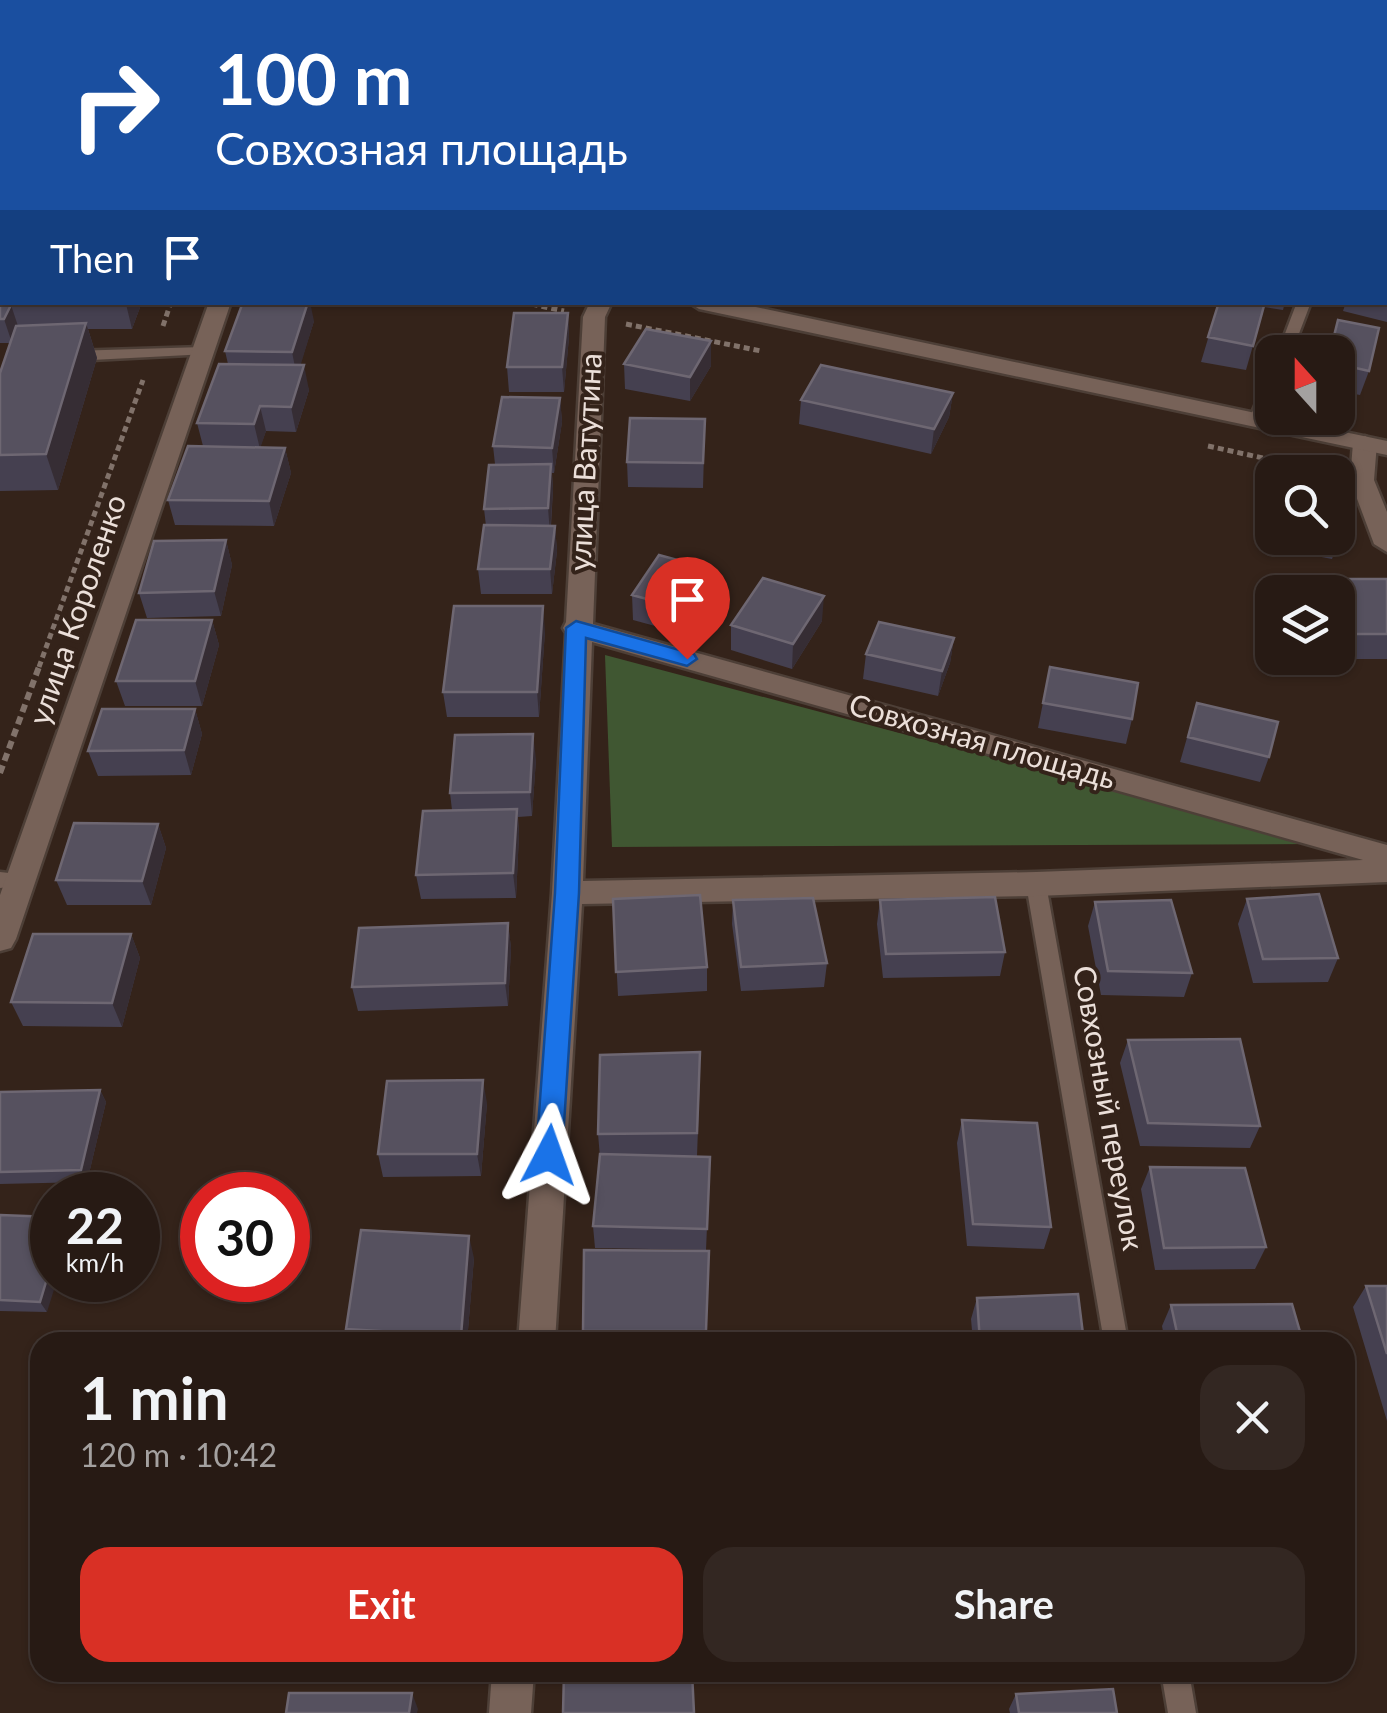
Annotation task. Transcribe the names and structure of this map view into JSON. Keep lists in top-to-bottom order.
{
  "streets": {
    "street": ["улица Ватутина", "улица Короленко", "Совхозная площадь"],
    "lane": ["Совхозный переулок"]
  },
  "crossings": [
    ["улица Ватутина", "Совхозная площадь"]
  ],
  "north": "top",
  "page": {
    "turn": ["100 m", "Совхозная площадь"],
    "then": "Then",
    "speed": "22 km/h",
    "limit": "30",
    "heading": ["1 min", "120 m · 10:42"],
    "buttons": ["Exit", "Share"]
  }
}
